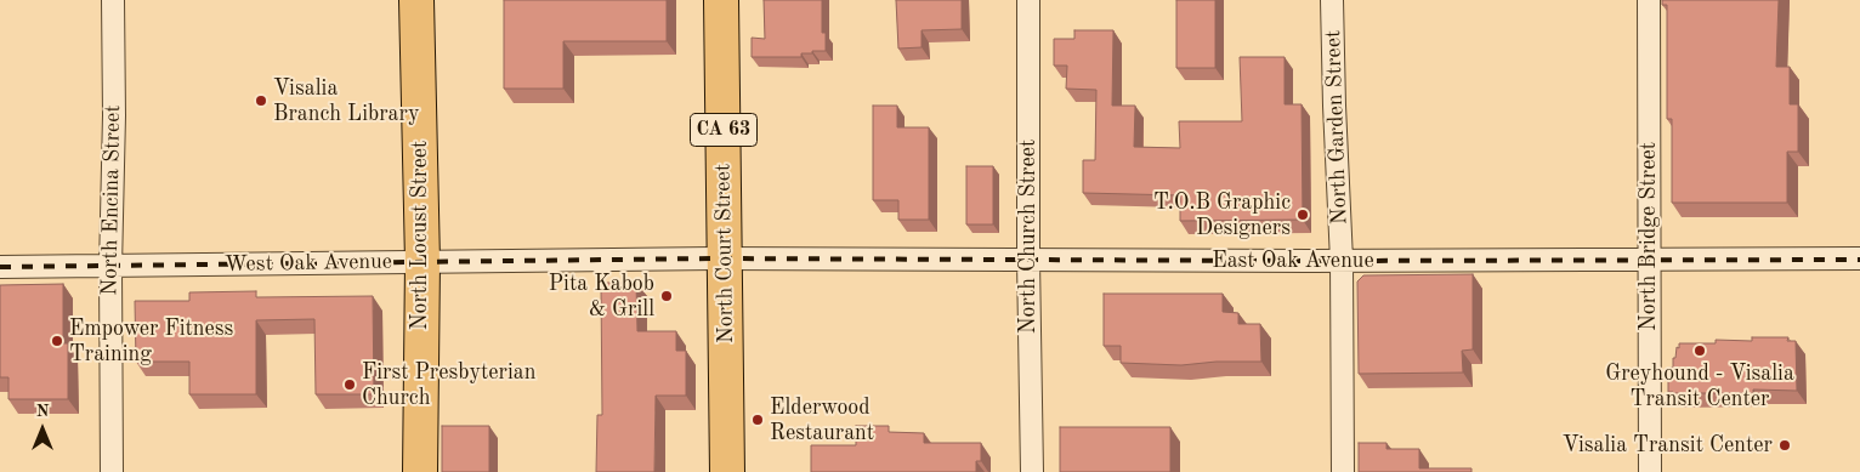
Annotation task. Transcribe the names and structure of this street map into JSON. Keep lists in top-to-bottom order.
{
  "streets": {
    "main road": ["CA 63", "North Locust Street", "North Court Street"],
    "street": [
      "North Garden Street",
      "North Encina Street",
      "North Church Street",
      "North Bridge Street",
      "East Oak Avenue",
      "West Oak Avenue"
    ]
  },
  "crossings": [
    ["North Garden Street", "East Oak Avenue"],
    ["North Encina Street", "West Oak Avenue"],
    ["North Locust Street", "West Oak Avenue"],
    ["North Church Street", "East Oak Avenue"],
    ["North Bridge Street", "East Oak Avenue"],
    ["North Court Street", "East Oak Avenue"],
    ["North Court Street", "West Oak Avenue"],
    ["East Oak Avenue", "West Oak Avenue"]
  ],
  "places": [
    "Visalia Branch Library",
    "T.O.B Graphic Designers",
    "Pita Kabob & Grill",
    "Empower Fitness Training",
    "Greyhound - Visalia Transit Center",
    "First Presbyterian Church",
    "Elderwood Restaurant",
    "Visalia Transit Center"
  ],
  "north": "top"
}
